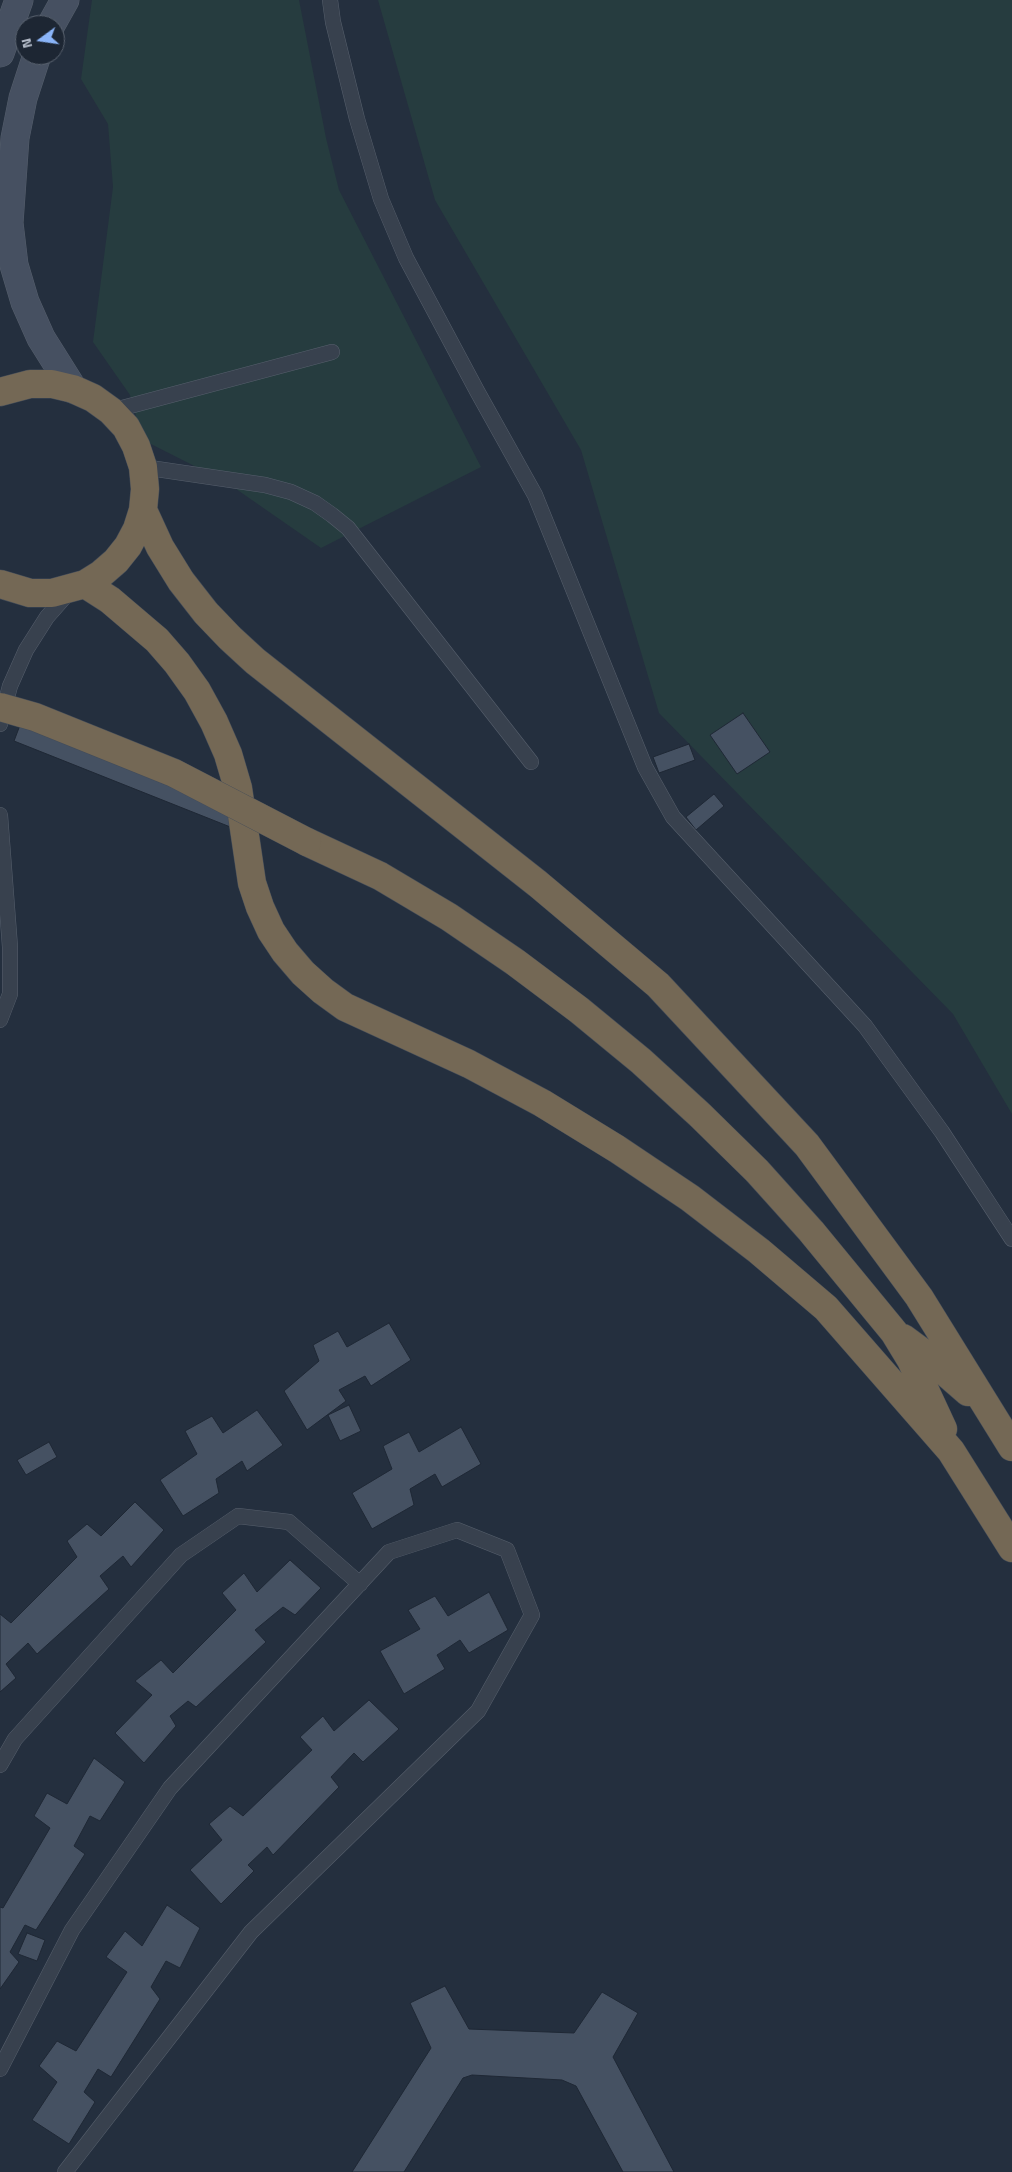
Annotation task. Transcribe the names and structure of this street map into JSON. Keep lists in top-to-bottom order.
{
  "north": "left"
}
